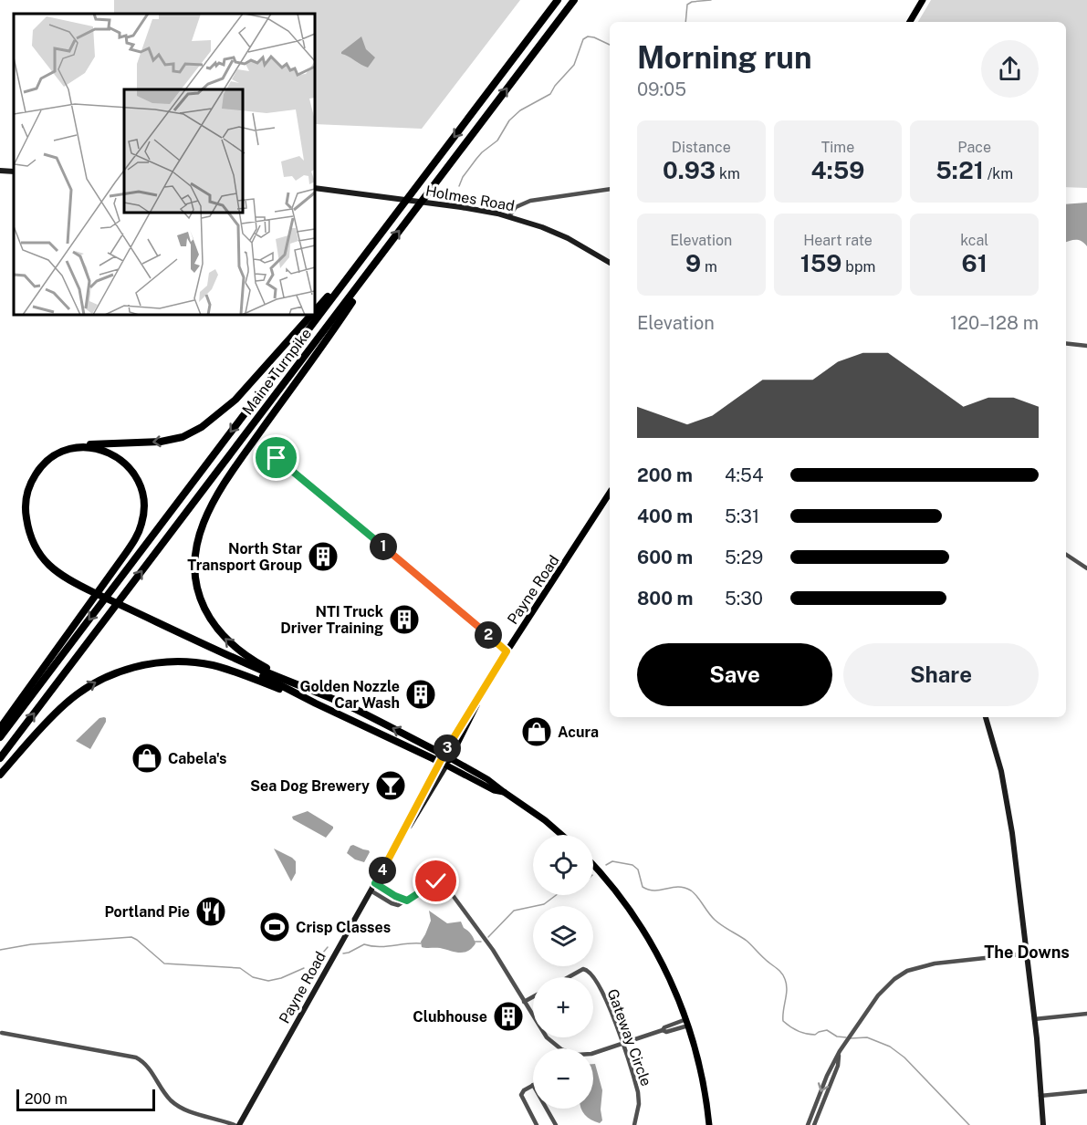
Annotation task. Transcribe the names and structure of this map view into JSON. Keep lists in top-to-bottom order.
{
  "streets": {
    "highway": ["Maine Turnpike"],
    "main road": ["Payne Road"],
    "street": ["Holmes Road", "Gateway Circle"]
  },
  "districts": ["The Downs"],
  "places": {
    "building": [
      "North Star Transport Group",
      "NTI Truck Driver Training",
      "Golden Nozzle Car Wash",
      "Clubhouse"
    ],
    "shop": ["Acura", "Cabela's"],
    "bar": ["Sea Dog Brewery"],
    "restaurant": ["Portland Pie"],
    "sports": ["Crisp Classes"]
  },
  "scale_bar": "200 m",
  "page": {
    "heading": ["Morning run", "09:05"],
    "stats": [
      ["Distance", "0.93 km"],
      ["Time", "4:59"],
      ["Pace", "5:21 /km"],
      ["Elevation", "9 m"],
      ["Heart rate", "159 bpm"],
      ["kcal", "61"]
    ],
    "chart": ["Elevation", "120–128 m"],
    "list": [
      {
        "name": "200 m",
        "note": "4:54"
      },
      {
        "name": "400 m",
        "note": "5:31"
      },
      {
        "name": "600 m",
        "note": "5:29"
      },
      {
        "name": "800 m",
        "note": "5:30"
      }
    ],
    "pins": [
      "1",
      "2",
      "3",
      "4"
    ],
    "buttons": ["Save", "Share"],
    "map_buttons": ["+", "−"],
    "scale": "200 m"
  }
}
